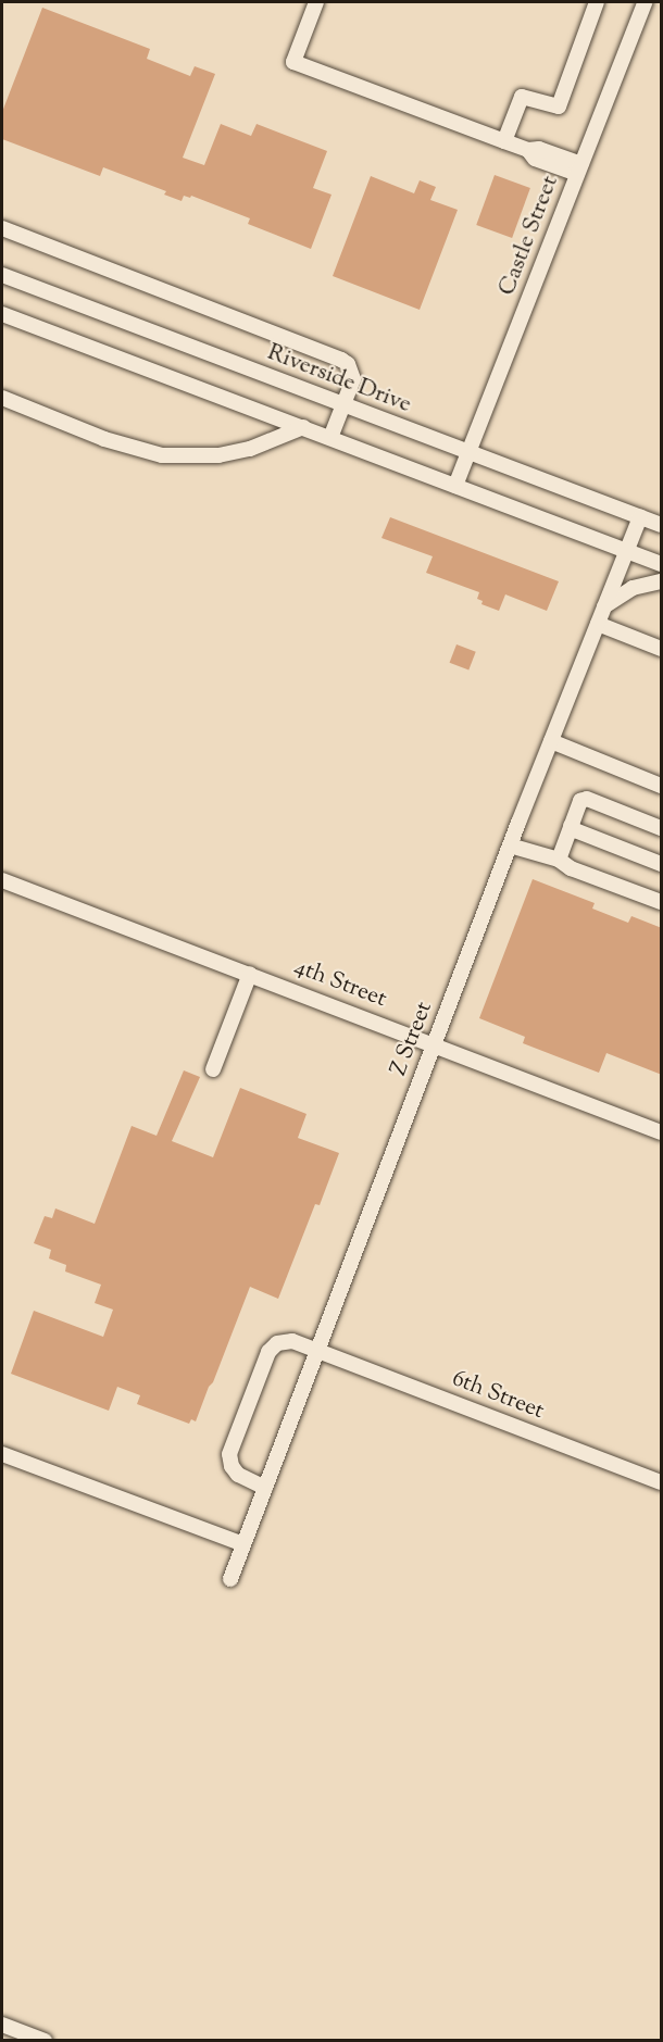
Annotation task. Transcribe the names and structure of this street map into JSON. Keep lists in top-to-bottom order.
{
  "streets": {
    "street": [
      "Castle Street",
      "Riverside Drive",
      "4th Street",
      "Z Street",
      "6th Street"
    ]
  },
  "crossings": [
    ["Castle Street", "Riverside Drive"],
    ["Riverside Drive", "Z Street"],
    ["4th Street", "Z Street"],
    ["Z Street", "6th Street"]
  ]
}
